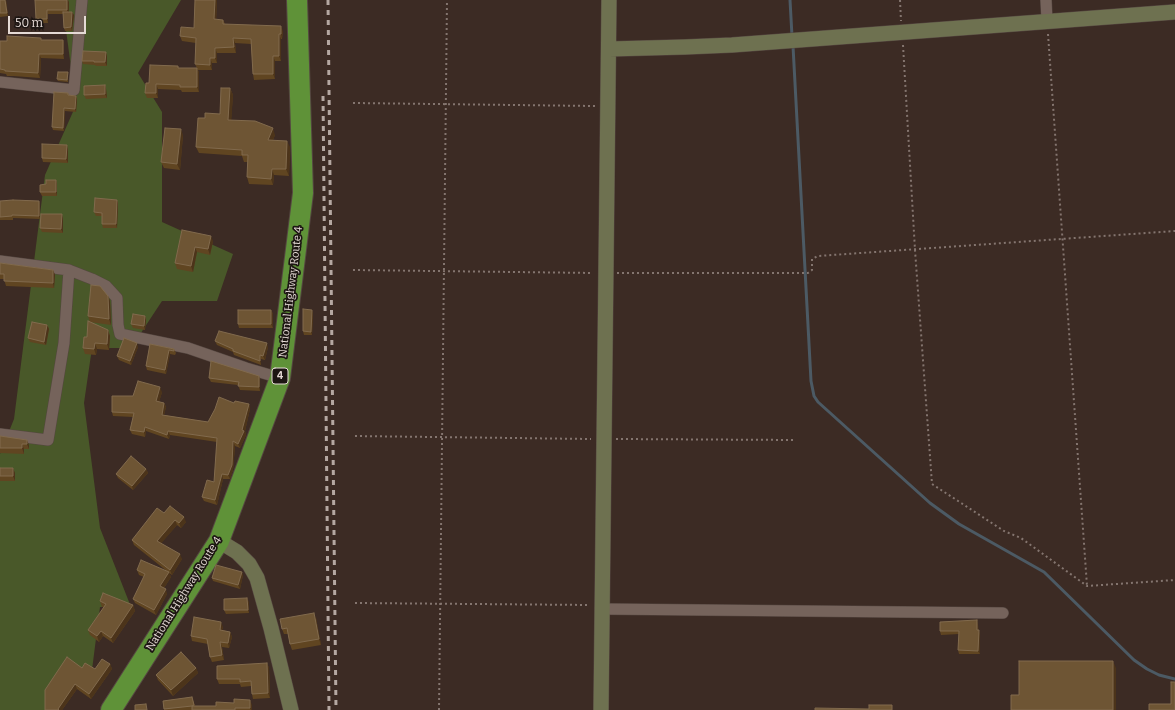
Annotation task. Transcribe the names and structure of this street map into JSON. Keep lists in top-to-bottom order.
{
  "streets": {
    "highway": ["National Highway Route 4", "4"]
  },
  "scale_bar": "50 m"
}
